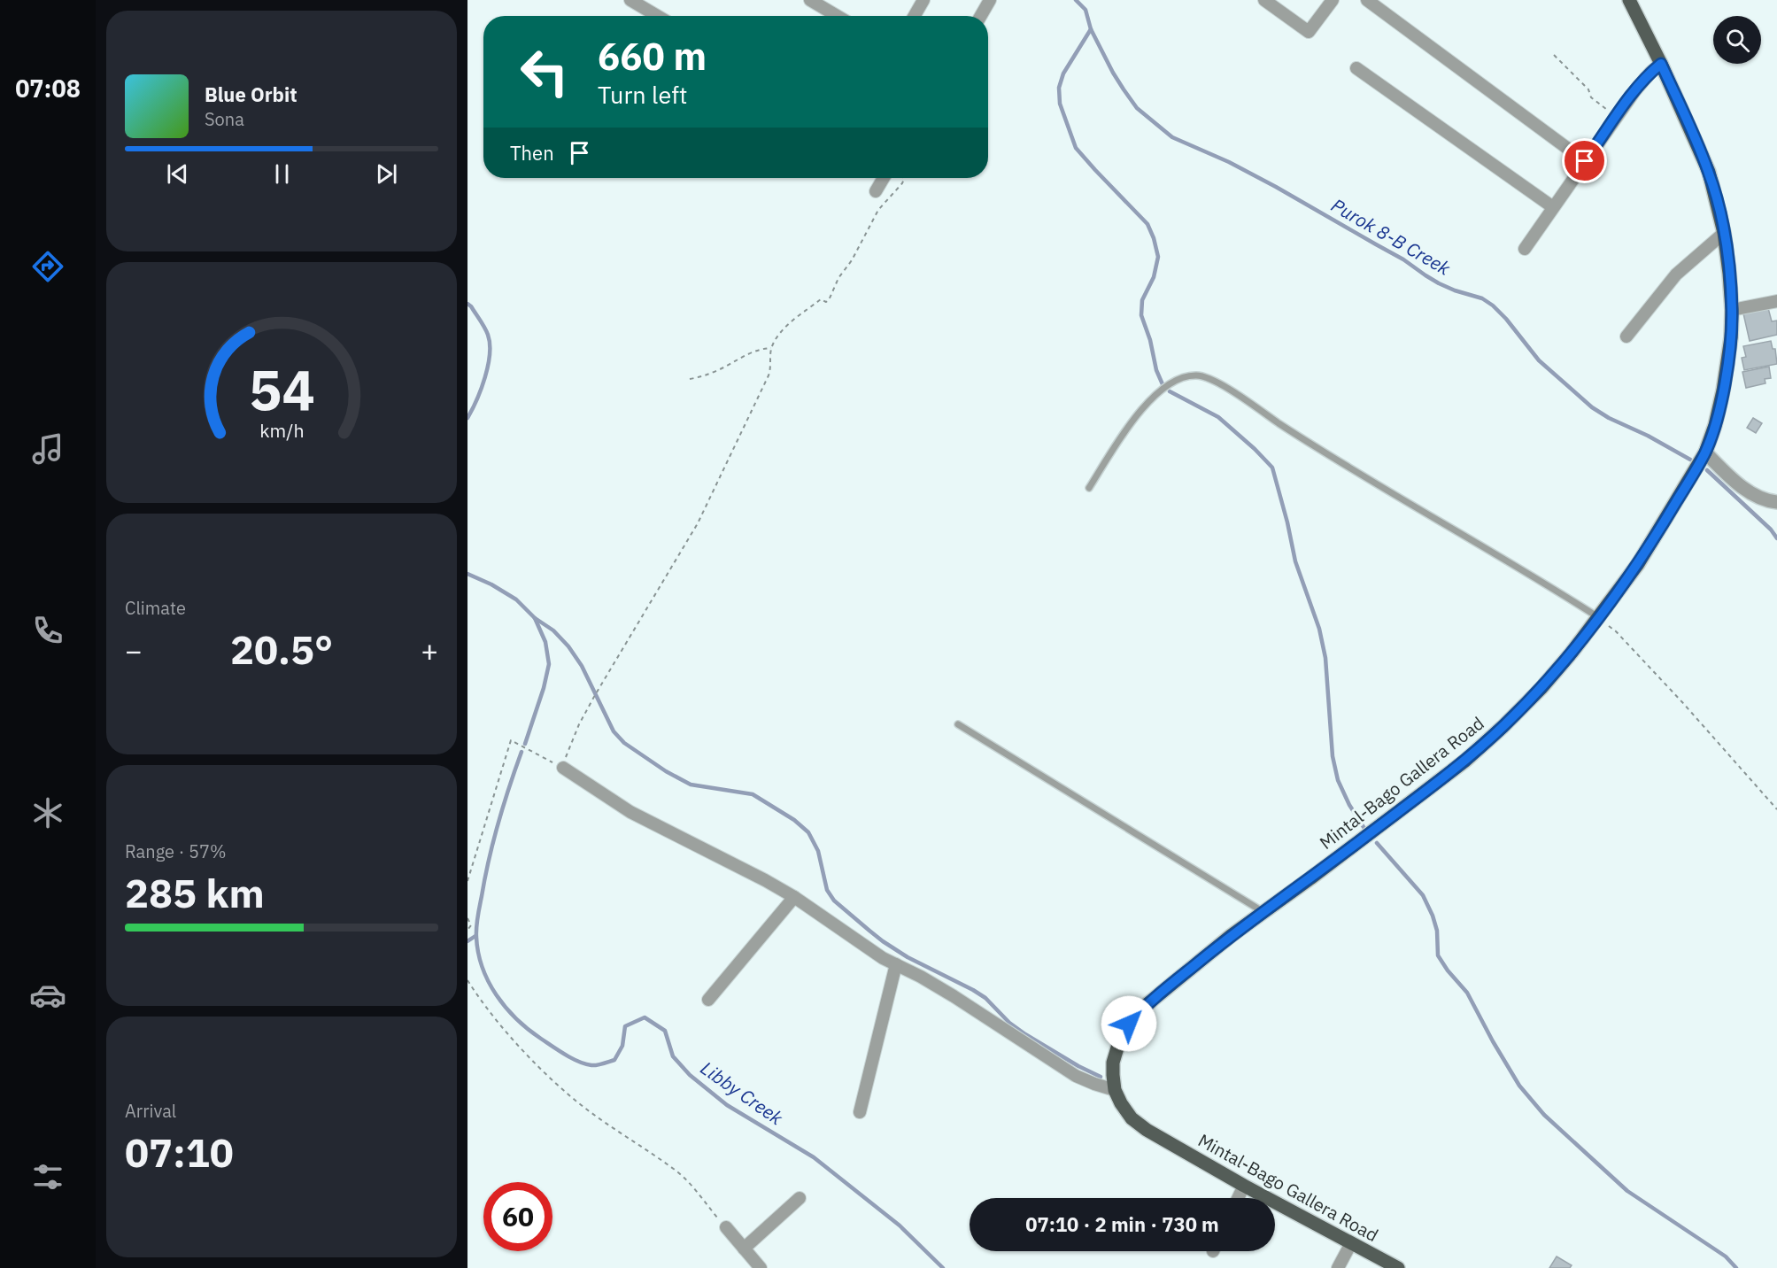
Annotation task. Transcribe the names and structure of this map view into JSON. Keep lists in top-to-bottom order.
{
  "streets": {
    "main road": ["Mintal-Bago Gallera Road"]
  },
  "water": ["Purok 8-B Creek", "Libby Creek"],
  "page": {
    "tabs": "07:08",
    "turn": ["660 m", "Turn left"],
    "song": ["Blue Orbit", "Sona"],
    "then": "Then",
    "tile": [
      "Climate",
      ["Range · 57%", "285 km"],
      ["Arrival", "07:10"]
    ],
    "heat": ["−", "20.5°", "+"],
    "limit": "60",
    "trip": "07:10 · 2 min · 730 m",
    "gauge": ["54", "km/h"]
  }
}
